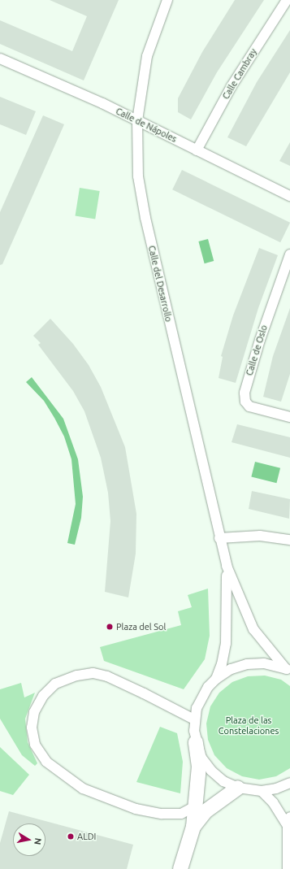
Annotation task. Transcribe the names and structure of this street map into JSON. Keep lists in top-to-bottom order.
{
  "streets": {
    "street": [
      "Calle Cambray",
      "Calle de Nápoles",
      "Calle del Desarrollo",
      "Calle de Oslo"
    ]
  },
  "crossings": [
    ["Calle Cambray", "Calle de Nápoles"],
    ["Calle de Nápoles", "Calle del Desarrollo"]
  ],
  "parks": ["Plaza de las Constelaciones"],
  "places": ["Plaza del Sol", "ALDI"],
  "north": "right"
}
